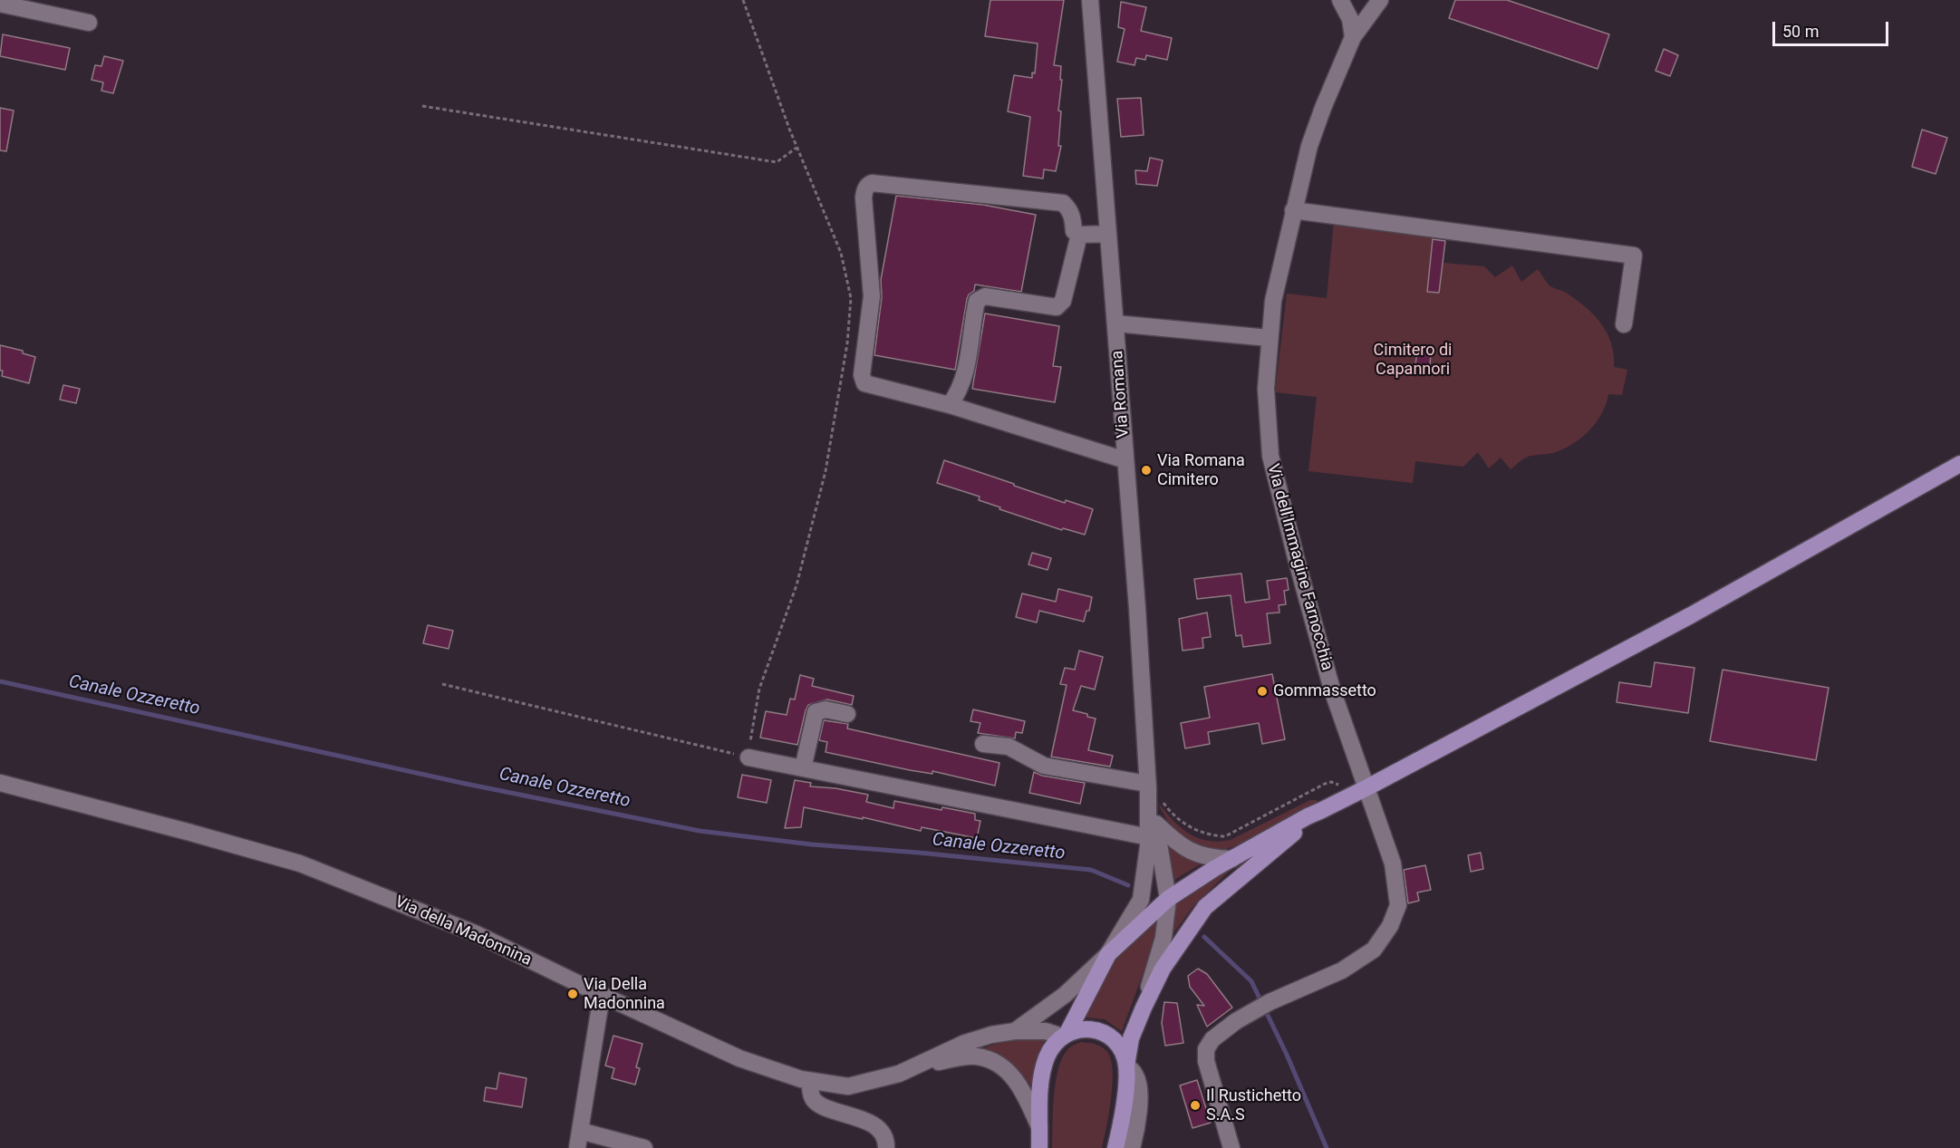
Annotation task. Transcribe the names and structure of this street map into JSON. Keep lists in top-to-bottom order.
{
  "streets": {
    "street": ["Via Romana", "Via dell'Immagine Farnocchia", "Via della Madonnina"]
  },
  "water": ["Canale Ozzeretto"],
  "parks": ["Cimitero di Capannori"],
  "places": [
    "Via Romana Cimitero",
    "Gommassetto",
    "Via Della Madonnina",
    "Il Rustichetto S.A.S"
  ],
  "scale_bar": "50 m"
}
